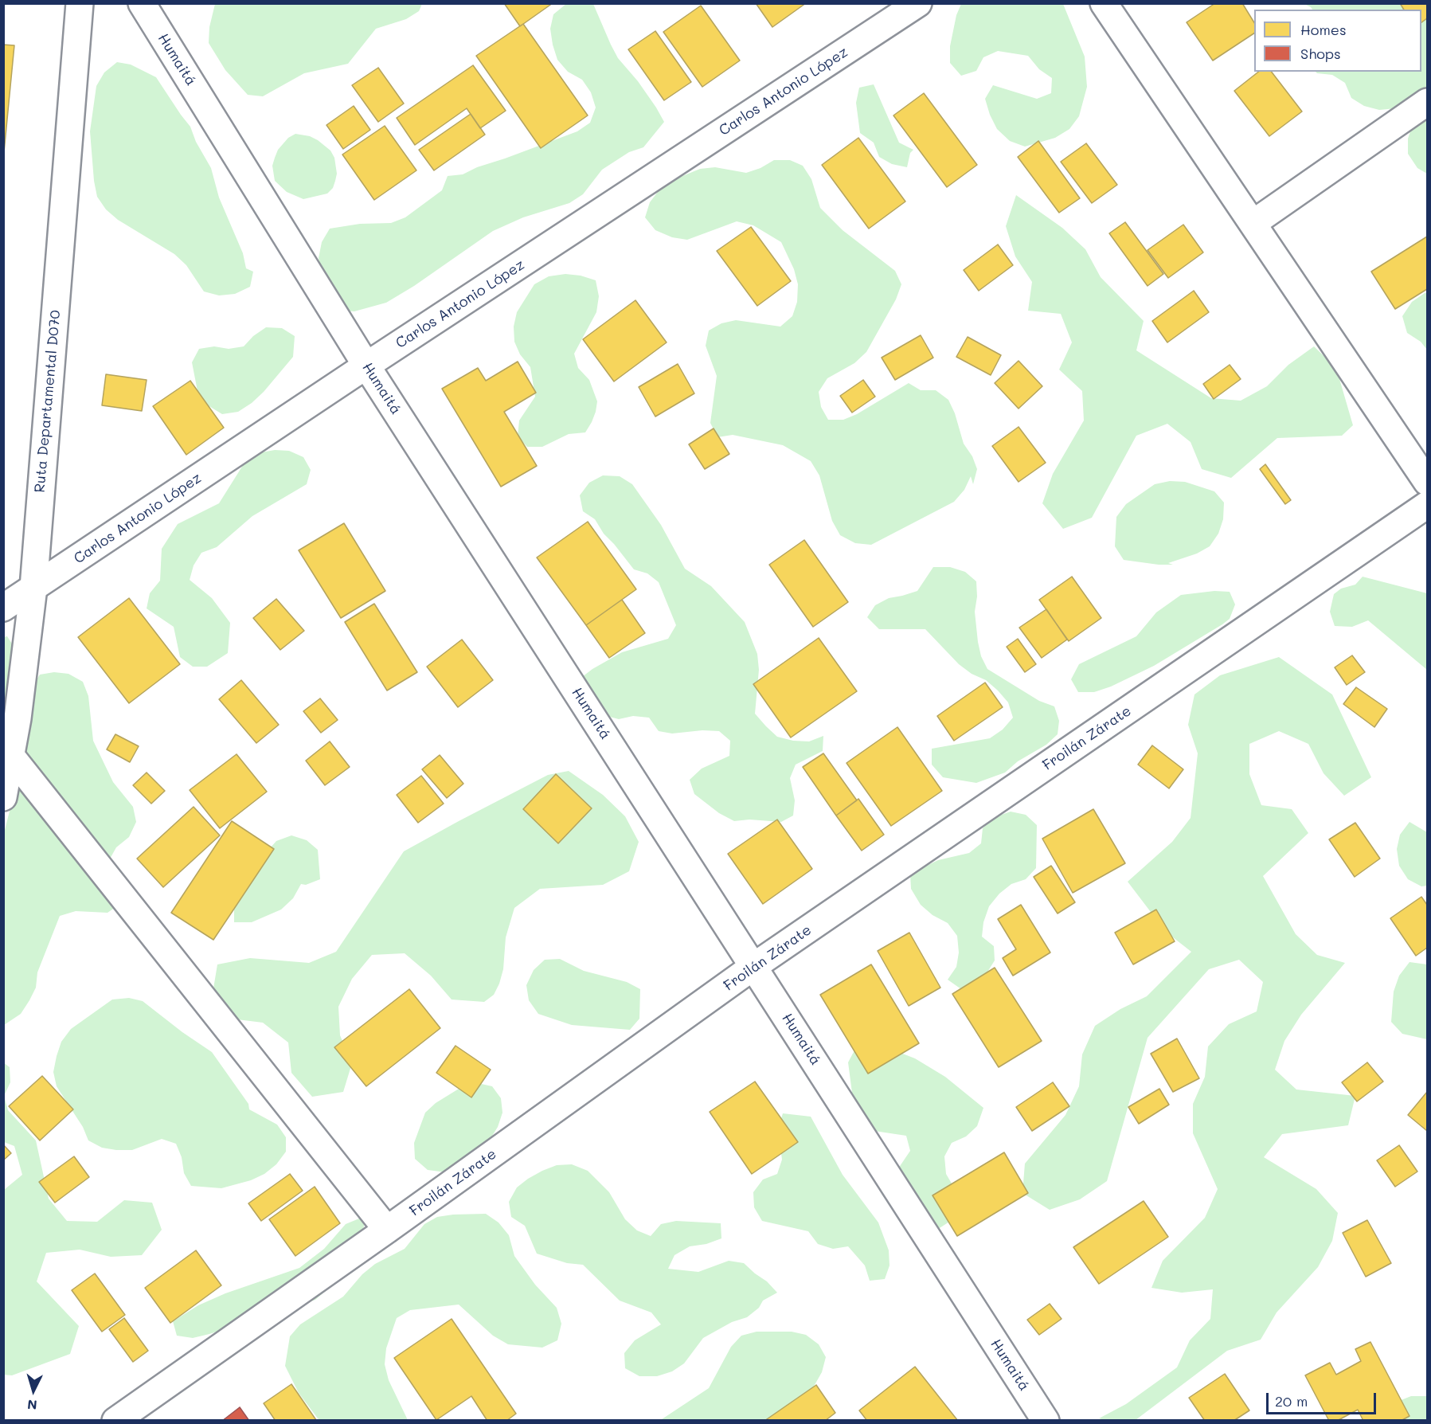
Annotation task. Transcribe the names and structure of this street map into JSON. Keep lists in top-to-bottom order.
{
  "streets": {
    "street": [
      "Humaitá",
      "Carlos Antonio López",
      "Ruta Departamental D070",
      "Froilán Zárate"
    ]
  },
  "crossings": [
    ["Humaitá", "Carlos Antonio López"],
    ["Humaitá", "Froilán Zárate"],
    ["Carlos Antonio López", "Ruta Departamental D070"]
  ],
  "legend": ["Homes", "Shops"],
  "scale_bar": "20 m",
  "north": "bottom"
}
